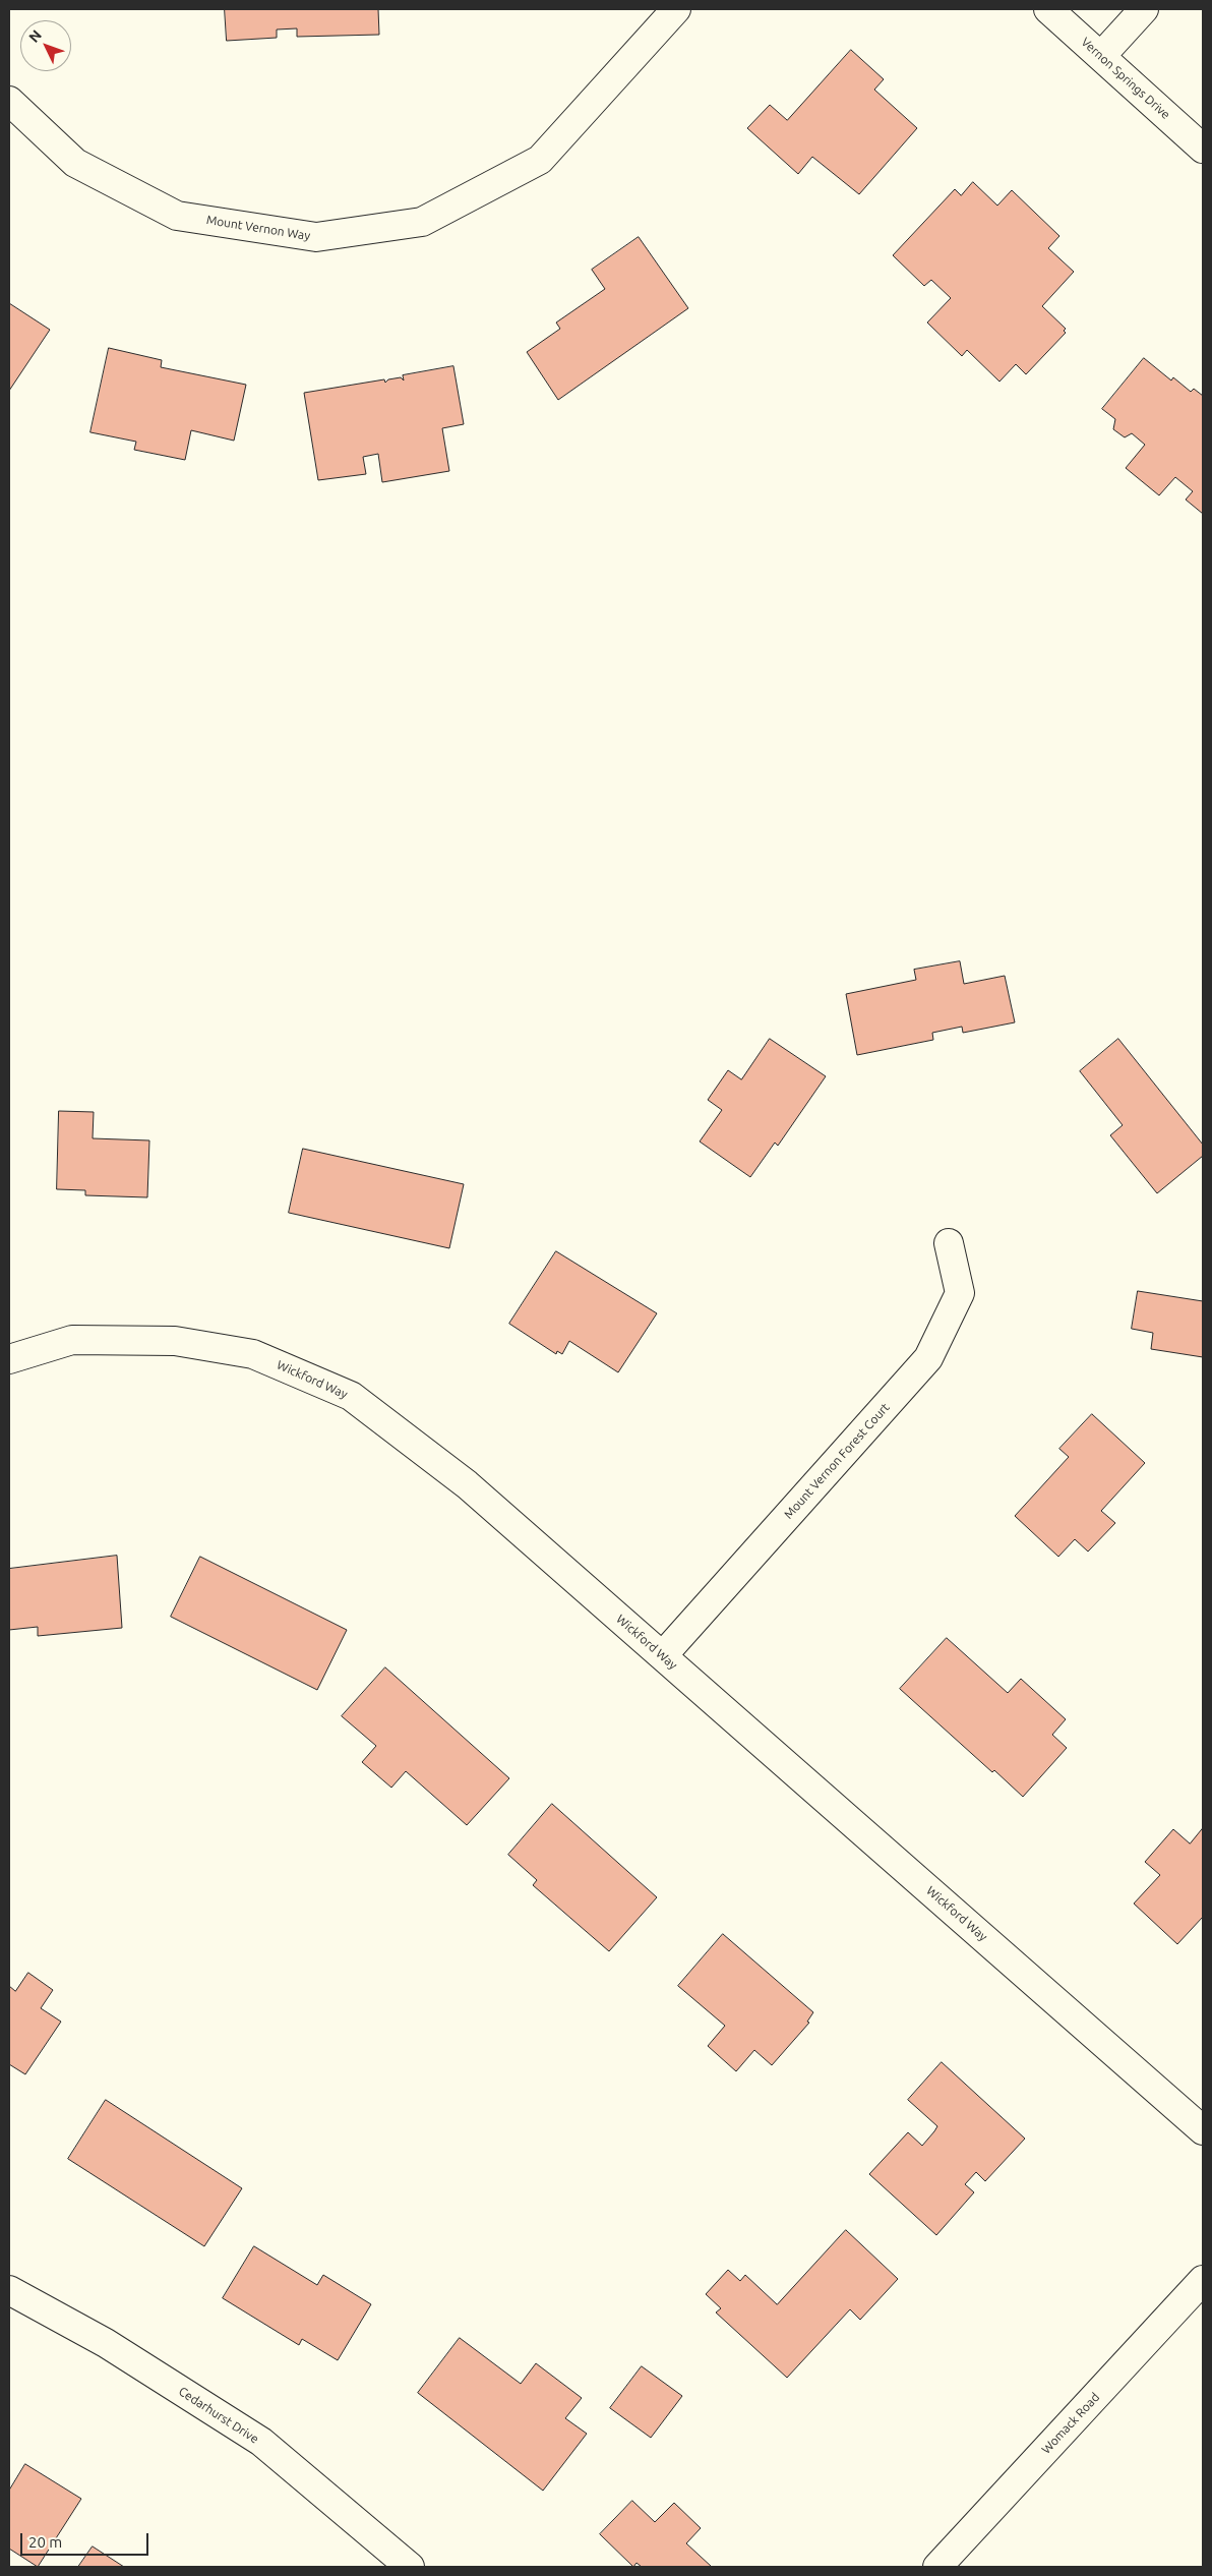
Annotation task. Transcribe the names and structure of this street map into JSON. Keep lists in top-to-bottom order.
{
  "streets": {
    "street": [
      "Vernon Springs Drive",
      "Mount Vernon Way",
      "Wickford Way",
      "Mount Vernon Forest Court",
      "Cedarhurst Drive",
      "Womack Road"
    ]
  },
  "crossings": [
    ["Wickford Way", "Mount Vernon Forest Court"]
  ],
  "scale_bar": "20 m",
  "north": "top left"
}
